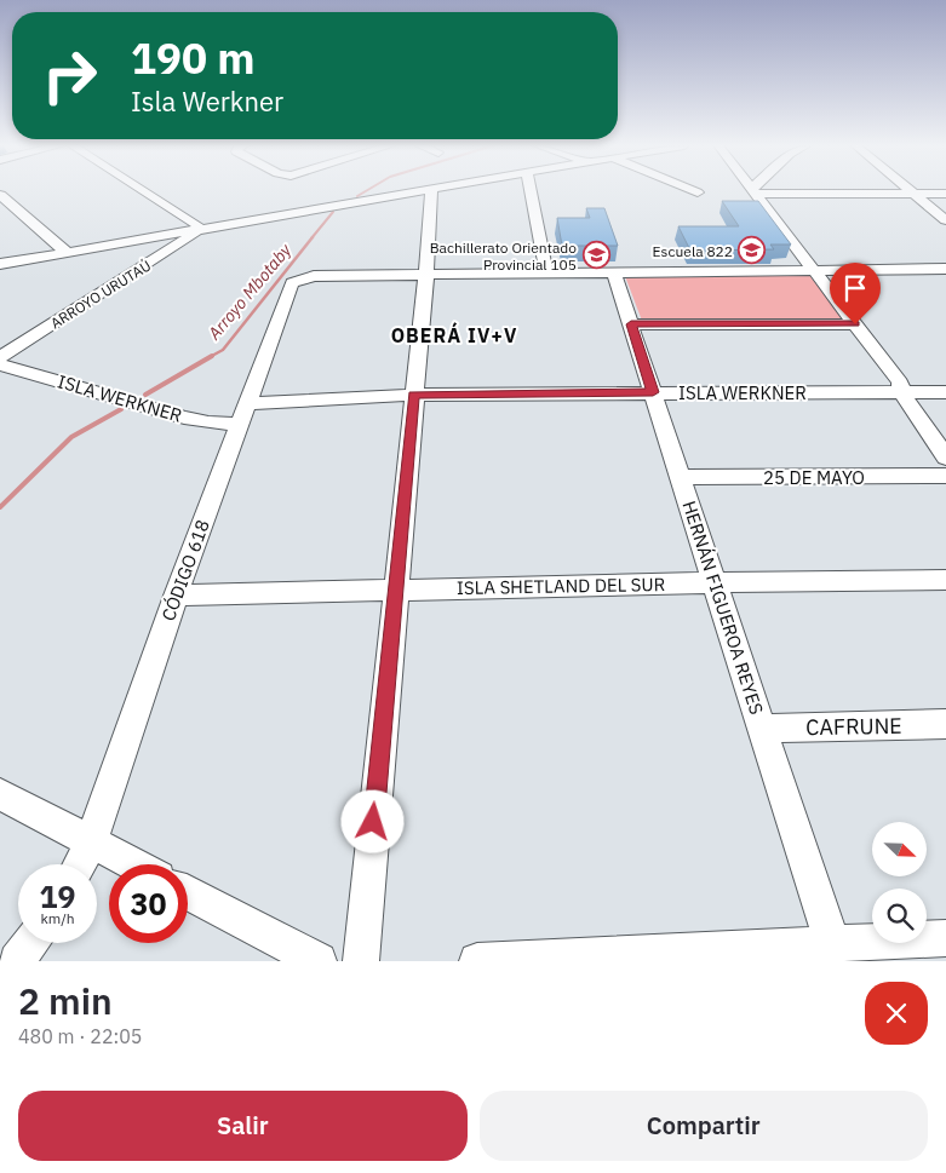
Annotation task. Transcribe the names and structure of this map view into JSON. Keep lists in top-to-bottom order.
{
  "streets": {
    "street": [
      "ARROYO URUTAÚ",
      "ISLA WERKNER",
      "25 DE MAYO",
      "CÓDIGO 618",
      "ISLA SHETLAND DEL SUR",
      "HERNÁN FIGUEROA REYES",
      "CAFRUNE"
    ]
  },
  "crossings": [
    ["ISLA WERKNER", "CÓDIGO 618"],
    ["ISLA WERKNER", "HERNÁN FIGUEROA REYES"],
    ["25 DE MAYO", "HERNÁN FIGUEROA REYES"],
    ["CÓDIGO 618", "ISLA SHETLAND DEL SUR"],
    ["ISLA SHETLAND DEL SUR", "HERNÁN FIGUEROA REYES"],
    ["HERNÁN FIGUEROA REYES", "CAFRUNE"]
  ],
  "districts": ["OBERÁ IV+V"],
  "water": ["Arroyo Mbotaby"],
  "places": {
    "school or university": ["Escuela 822", "Bachillerato Orientado Provincial 105"]
  },
  "north": "bottom right",
  "page": {
    "turn": ["190 m", "Isla Werkner"],
    "speed": "19 km/h",
    "limit": "30",
    "heading": ["2 min", "480 m · 22:05"],
    "buttons": ["Salir", "Compartir"]
  }
}
